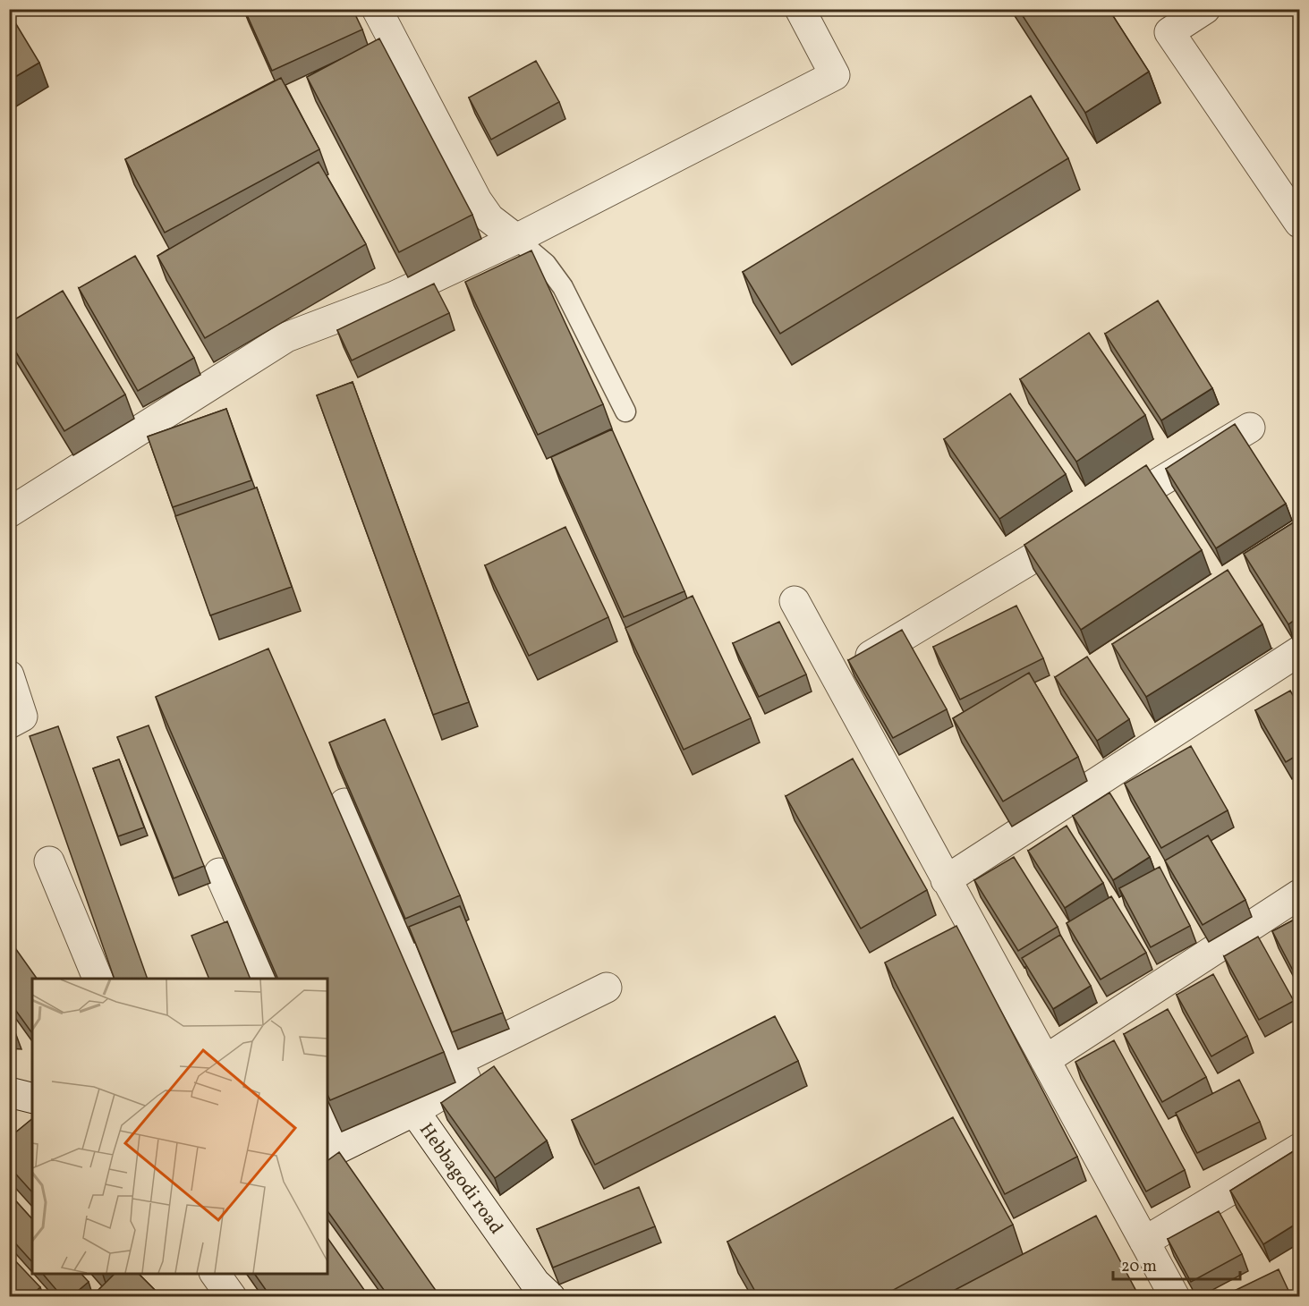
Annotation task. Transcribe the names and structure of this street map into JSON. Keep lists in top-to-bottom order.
{
  "streets": {
    "street": ["Hebbagodi road"]
  },
  "scale_bar": "20 m"
}
